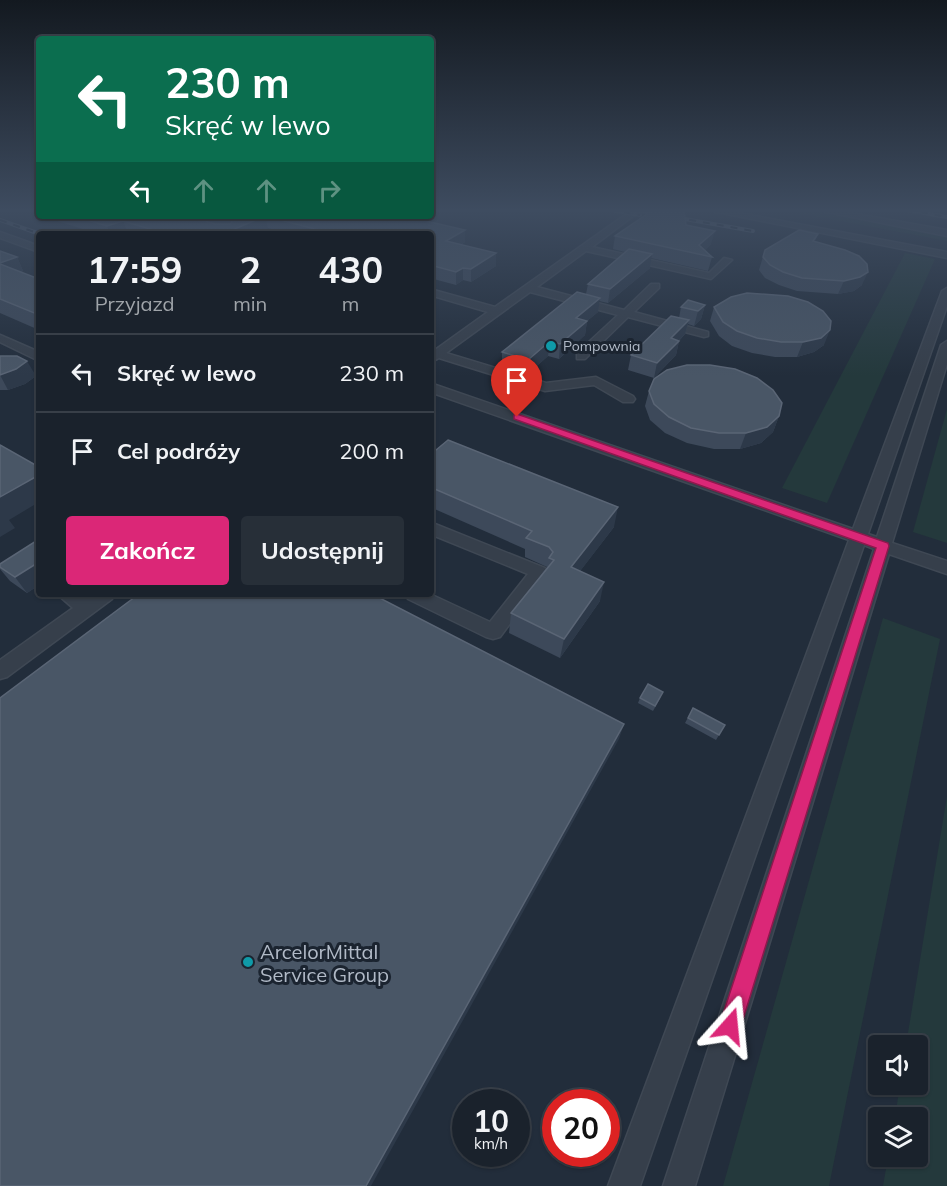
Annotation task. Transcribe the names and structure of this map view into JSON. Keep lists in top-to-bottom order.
{
  "places": ["Pompownia", "ArcelorMittal Service Group"],
  "page": {
    "turn": ["230 m", "Skręć w lewo"],
    "eta": [
      "17:59",
      "Przyjazd",
      "2",
      "min",
      "430",
      "m"
    ],
    "list": [
      {
        "name": "Skręć w lewo",
        "value": "230 m"
      },
      {
        "name": "Cel podróży",
        "value": "200 m"
      }
    ],
    "buttons": ["Zakończ", "Udostępnij"],
    "speed": "10 km/h",
    "limit": "20"
  }
}
